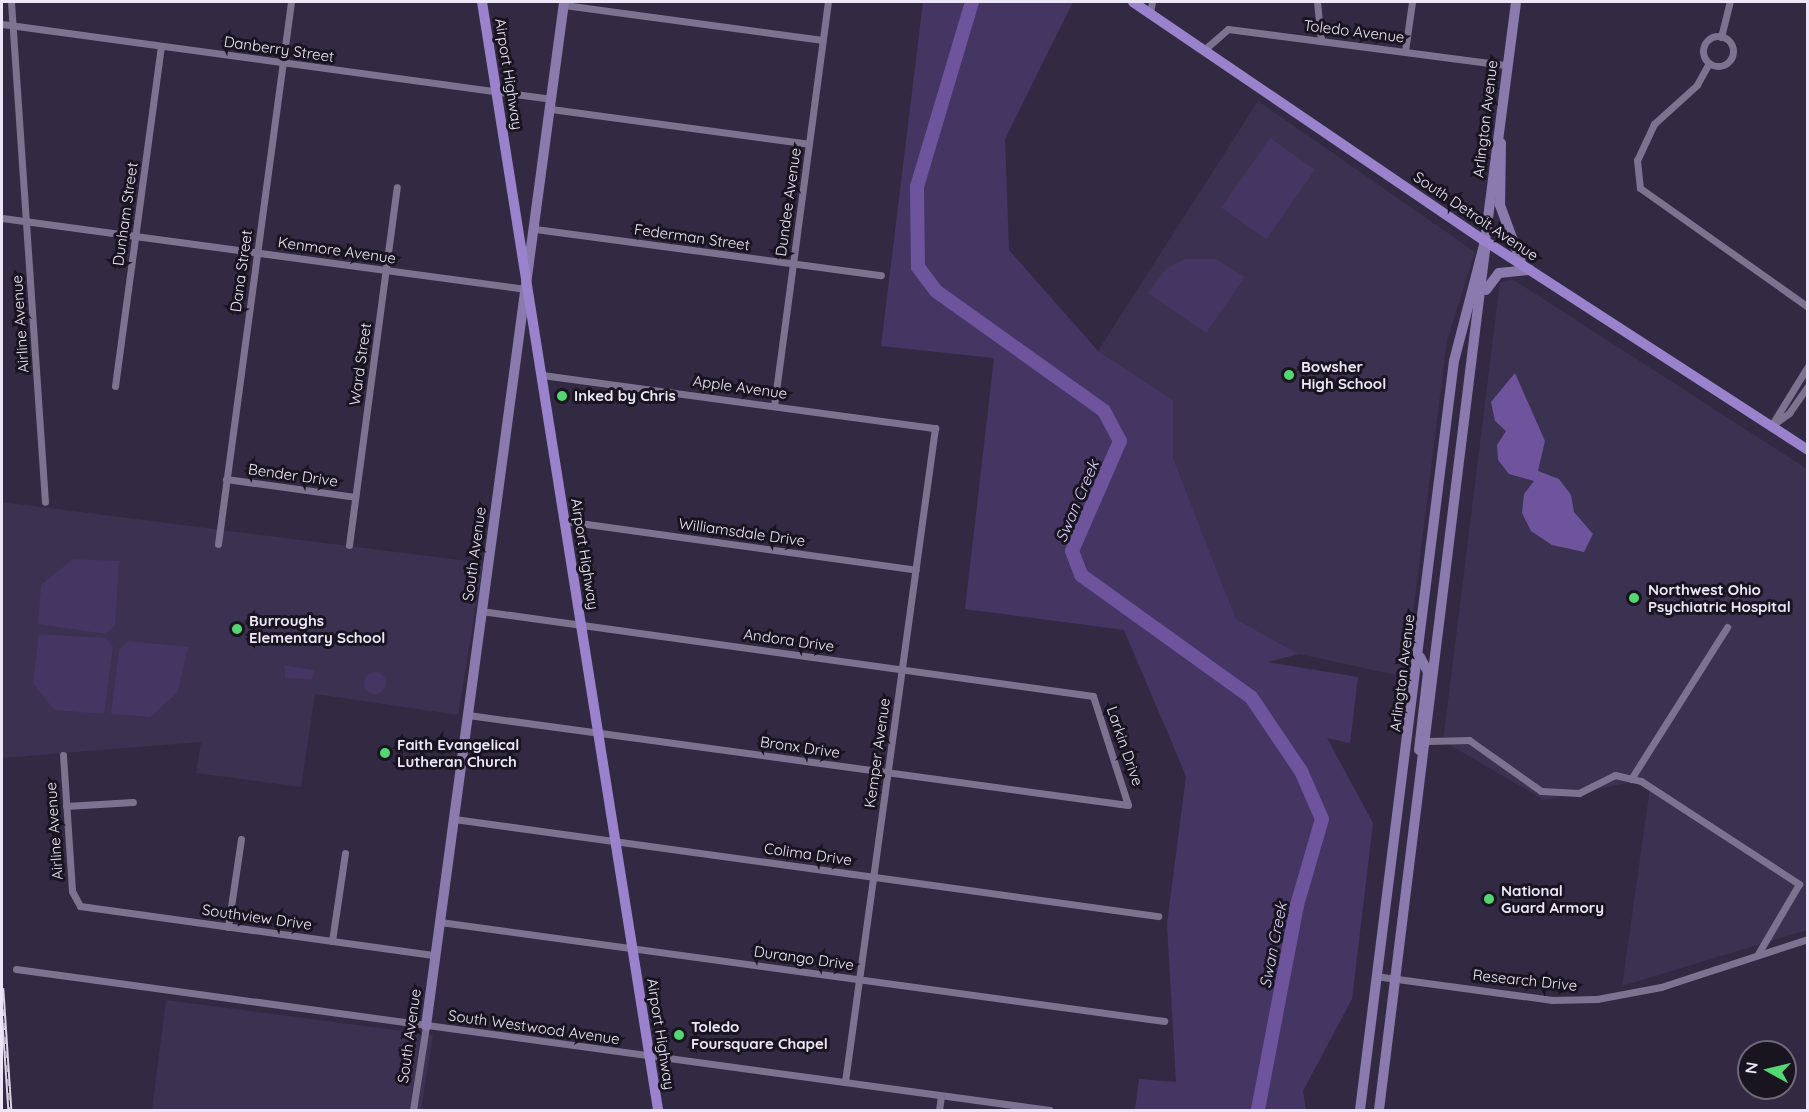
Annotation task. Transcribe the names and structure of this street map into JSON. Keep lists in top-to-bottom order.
{
  "streets": {
    "main road": ["Airport Highway", "South Detroit Avenue"],
    "street": [
      "Toledo Avenue",
      "Danberry Street",
      "Arlington Avenue",
      "Dundee Avenue",
      "Dunham Street",
      "Federman Street",
      "Kenmore Avenue",
      "Dana Street",
      "Airline Avenue",
      "Ward Street",
      "Apple Avenue",
      "Bender Drive",
      "Williamsdale Drive",
      "South Avenue",
      "Andora Drive",
      "Larkin Drive",
      "Bronx Drive",
      "Kemper Avenue",
      "Colima Drive",
      "Southview Drive",
      "Durango Drive",
      "Research Drive",
      "South Westwood Avenue"
    ]
  },
  "crossings": [
    ["Toledo Avenue", "Arlington Avenue"],
    ["Toledo Avenue", "South Detroit Avenue"],
    ["Danberry Street", "Airport Highway"],
    ["Danberry Street", "Dundee Avenue"],
    ["Danberry Street", "Dunham Street"],
    ["Danberry Street", "Dana Street"],
    ["Danberry Street", "Airline Avenue"],
    ["Danberry Street", "South Avenue"],
    ["Airport Highway", "Kenmore Avenue"],
    ["Airport Highway", "Apple Avenue"],
    ["Airport Highway", "Williamsdale Drive"],
    ["Airport Highway", "South Avenue"],
    ["Airport Highway", "Andora Drive"],
    ["Airport Highway", "Bronx Drive"],
    ["Airport Highway", "Colima Drive"],
    ["Airport Highway", "Durango Drive"],
    ["Airport Highway", "South Westwood Avenue"],
    ["Arlington Avenue", "South Detroit Avenue"],
    ["Arlington Avenue", "Research Drive"],
    ["Dundee Avenue", "Federman Street"],
    ["Dundee Avenue", "Apple Avenue"],
    ["Dunham Street", "Kenmore Avenue"],
    ["Federman Street", "South Avenue"],
    ["Kenmore Avenue", "Dana Street"],
    ["Kenmore Avenue", "Airline Avenue"],
    ["Kenmore Avenue", "Ward Street"],
    ["Kenmore Avenue", "South Avenue"],
    ["Dana Street", "Bender Drive"],
    ["Airline Avenue", "Southview Drive"],
    ["Ward Street", "Bender Drive"],
    ["Apple Avenue", "Kemper Avenue"],
    ["Williamsdale Drive", "Kemper Avenue"],
    ["South Avenue", "Andora Drive"],
    ["South Avenue", "Bronx Drive"],
    ["South Avenue", "Colima Drive"],
    ["South Avenue", "Southview Drive"],
    ["South Avenue", "Durango Drive"],
    ["South Avenue", "South Westwood Avenue"],
    ["Andora Drive", "Larkin Drive"],
    ["Andora Drive", "Kemper Avenue"],
    ["Larkin Drive", "Bronx Drive"],
    ["Bronx Drive", "Kemper Avenue"],
    ["Kemper Avenue", "Colima Drive"],
    ["Kemper Avenue", "Durango Drive"],
    ["Kemper Avenue", "South Westwood Avenue"]
  ],
  "water": ["Swan Creek"],
  "places": [
    "Bowsher High School",
    "Inked by Chris",
    "Northwest Ohio Psychiatric Hospital",
    "Burroughs Elementary School",
    "Faith Evangelical Lutheran Church",
    "National Guard Armory",
    "Toledo Foursquare Chapel"
  ],
  "north": "left"
}
